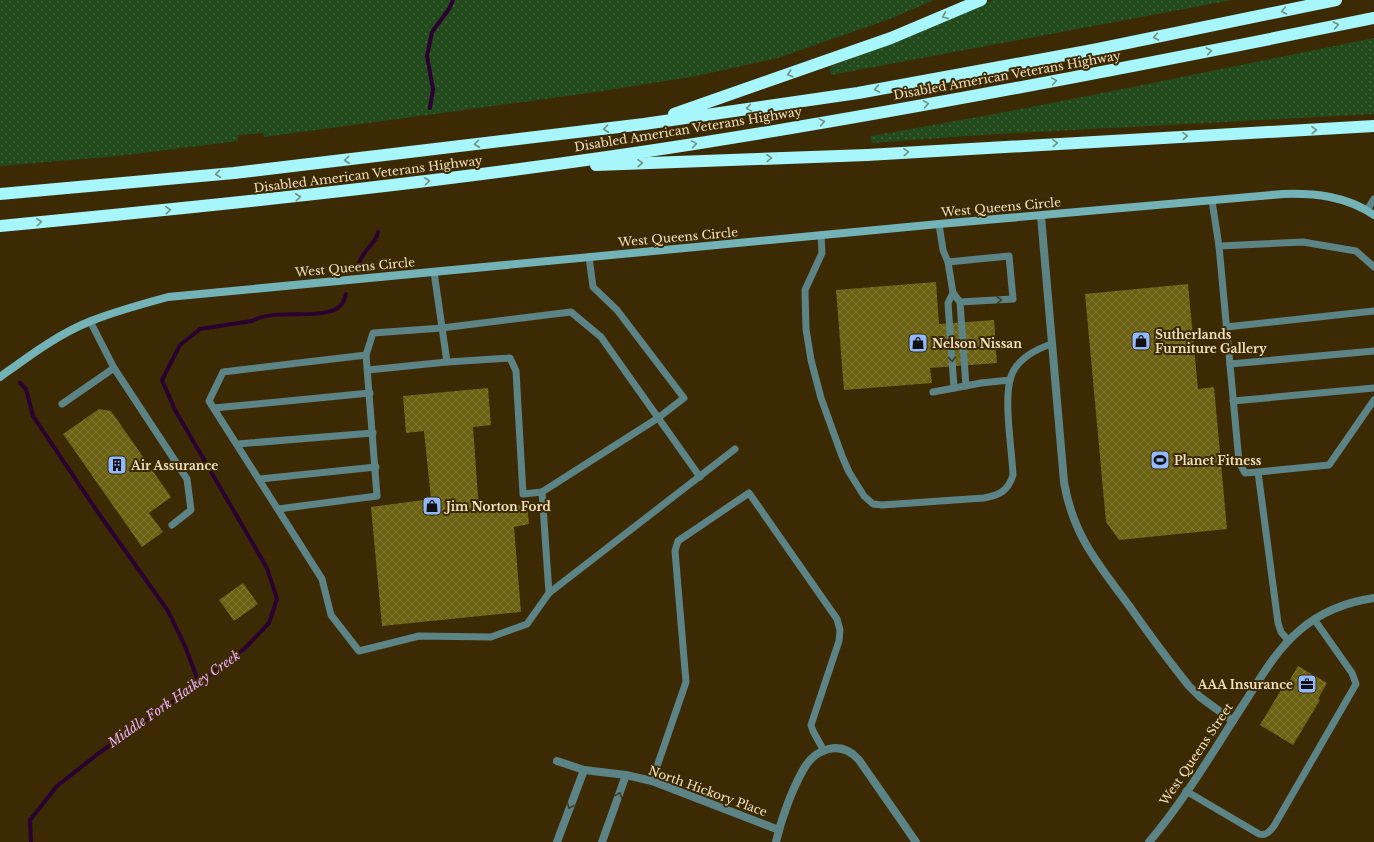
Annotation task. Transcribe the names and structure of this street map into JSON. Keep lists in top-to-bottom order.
{
  "streets": {
    "highway": ["Disabled American Veterans Highway"],
    "street": ["West Queens Circle", "West Queens Street", "North Hickory Place"]
  },
  "water": ["Middle Fork Haikey Creek"],
  "places": {
    "shop": ["Sutherlands Furniture Gallery", "Nelson Nissan", "Jim Norton Ford"],
    "sports": ["Planet Fitness"],
    "building": ["Air Assurance"],
    "office": ["AAA Insurance"]
  }
}
